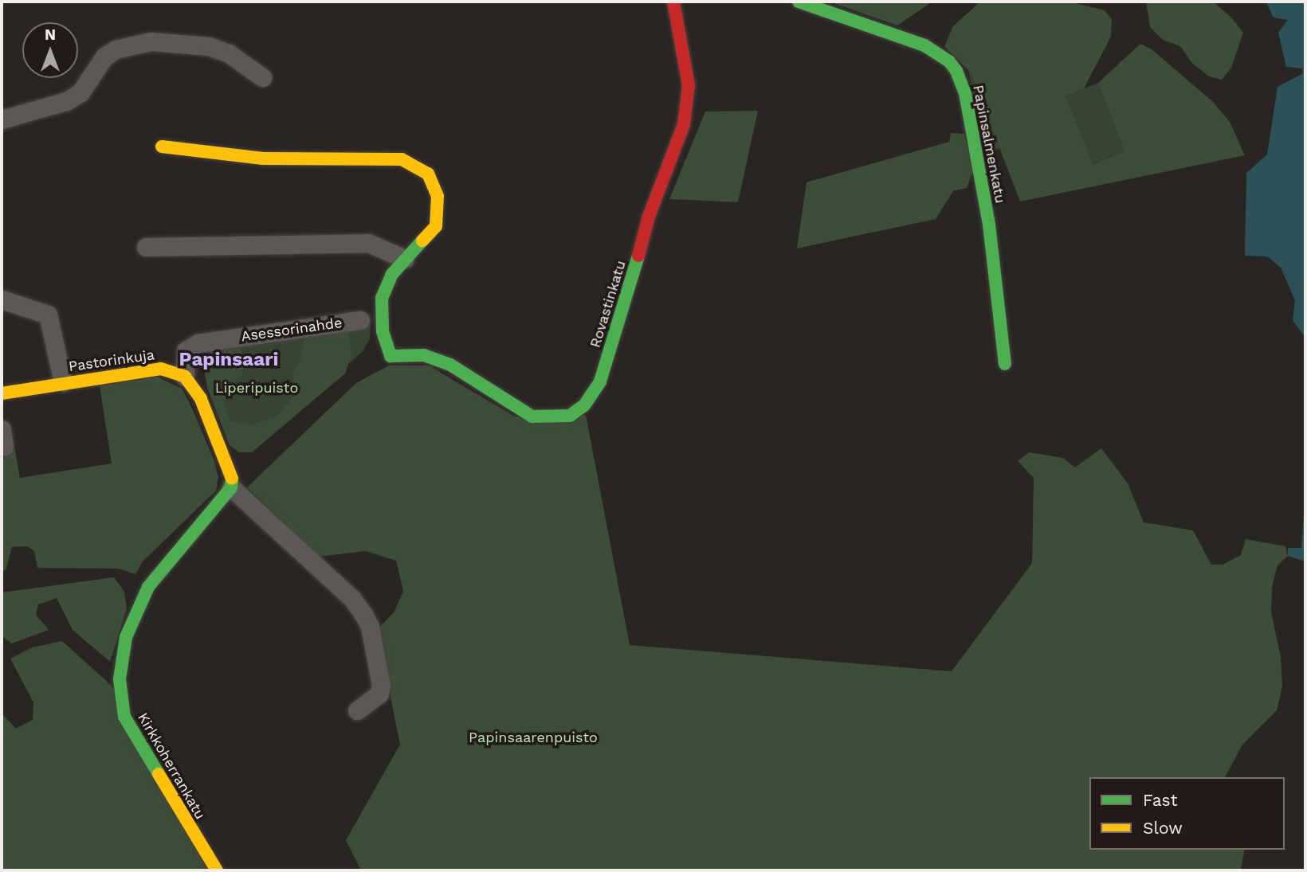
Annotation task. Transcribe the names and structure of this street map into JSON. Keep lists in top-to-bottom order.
{
  "streets": {
    "street": [
      "Papinsalmenkatu",
      "Rovastinkatu",
      "Asessorinahde",
      "Pastorinkuja",
      "Kirkkoherrankatu"
    ]
  },
  "crossings": [
    ["Asessorinahde", "Pastorinkuja"]
  ],
  "districts": ["Papinsaari"],
  "parks": ["Liperipuisto", "Papinsaarenpuisto"],
  "legend": ["Fast", "Slow"],
  "north": "top"
}
